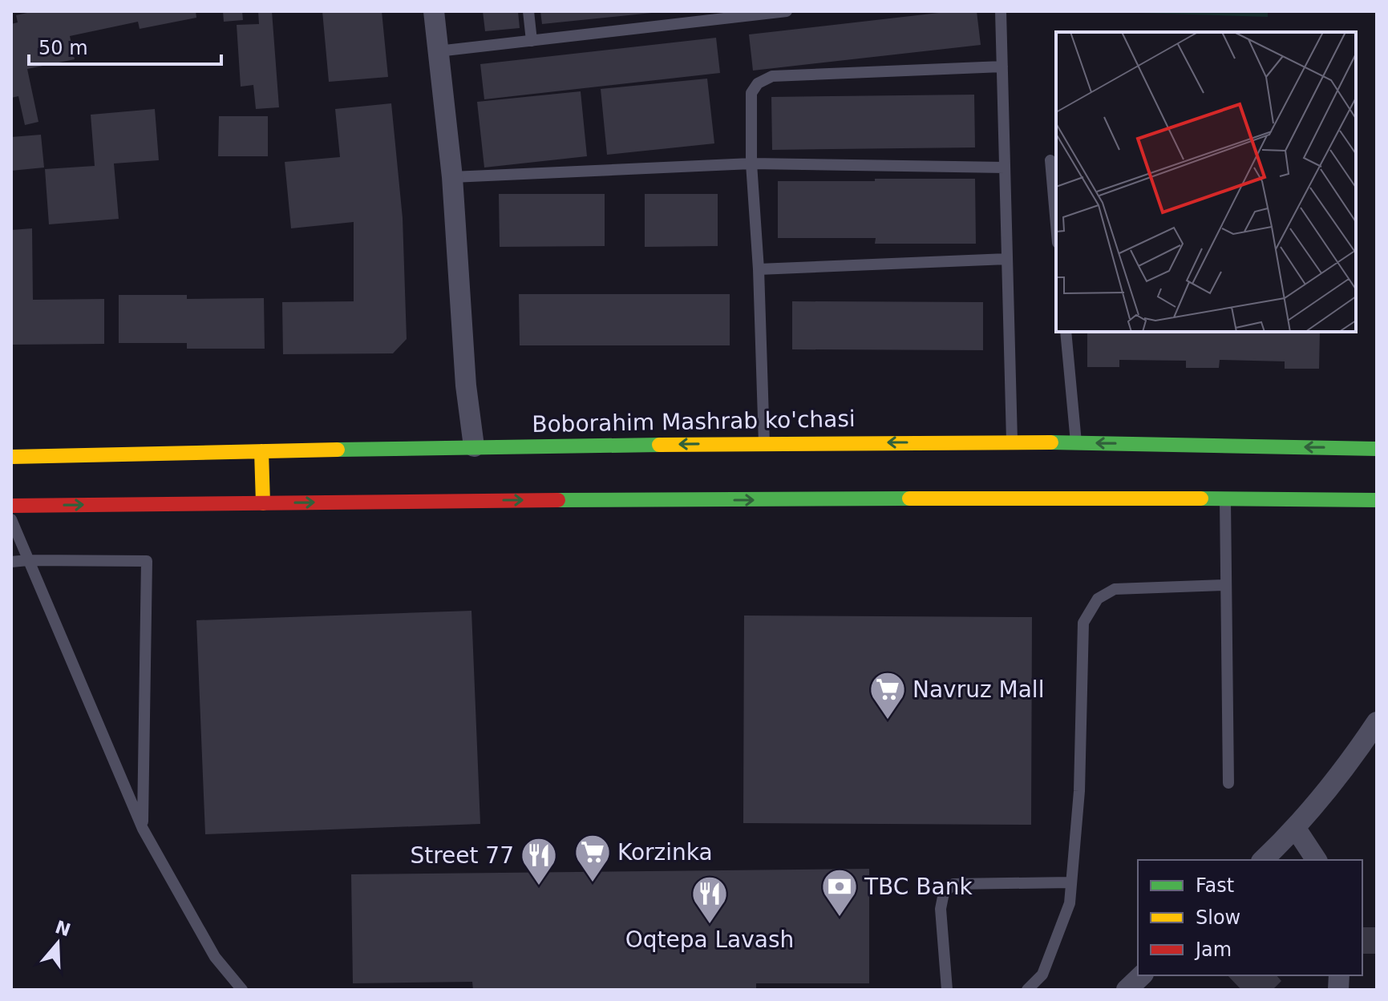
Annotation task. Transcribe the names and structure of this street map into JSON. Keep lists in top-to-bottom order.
{
  "streets": {
    "main road": ["Boborahim Mashrab ko'chasi"]
  },
  "places": {
    "supermarket": ["Navruz Mall", "Korzinka"],
    "restaurant": ["Street 77", "Oqtepa Lavash"],
    "bank": ["TBC Bank"]
  },
  "legend": ["Fast", "Slow", "Jam"],
  "scale_bar": "50 m",
  "north": "top"
}
